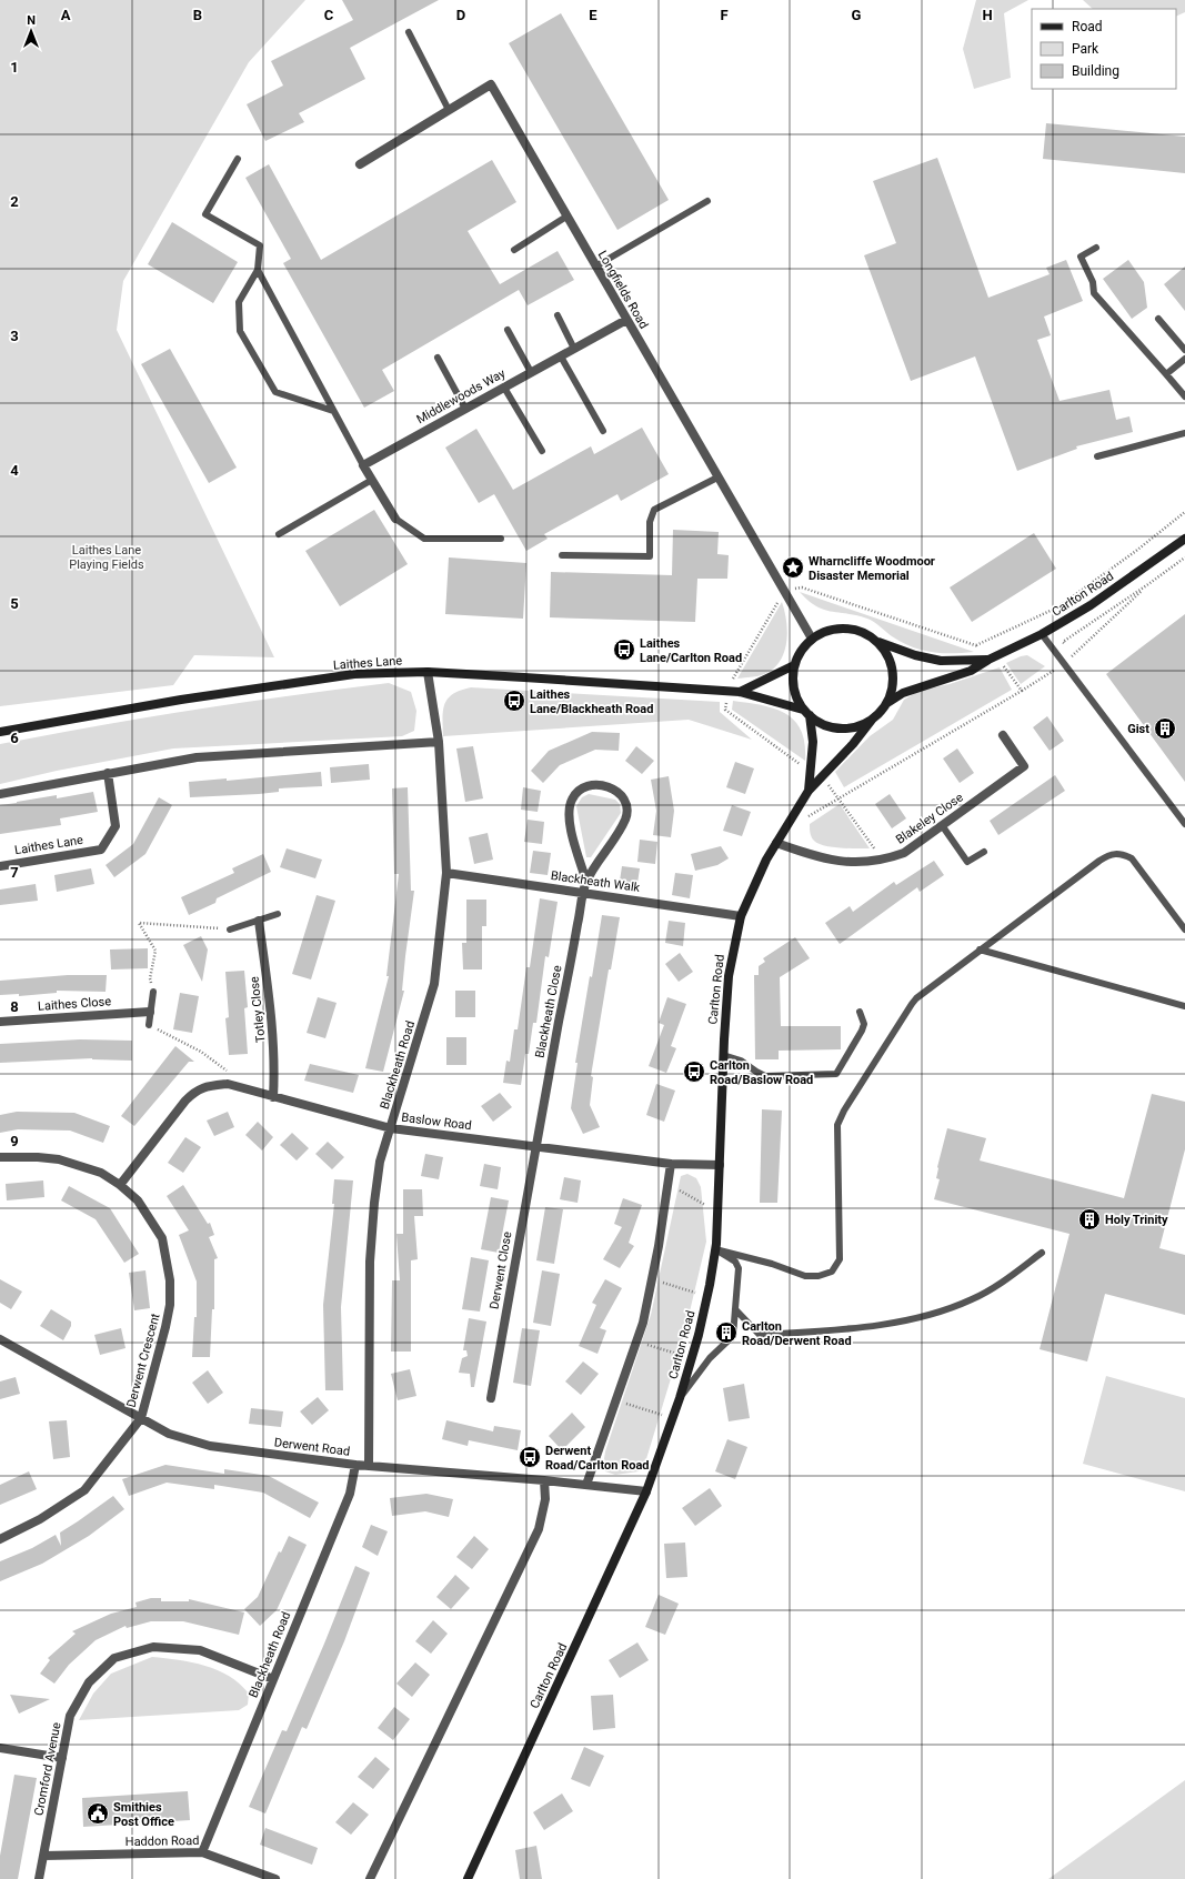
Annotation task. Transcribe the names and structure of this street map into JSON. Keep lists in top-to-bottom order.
{
  "streets": {
    "main road": ["Carlton Road", "Laithes Lane"],
    "street": [
      "Longfields Road",
      "Middlewoods Way",
      "Blakeley Close",
      "Blackheath Walk",
      "Laithes Close",
      "Totley Close",
      "Blackheath Close",
      "Blackheath Road",
      "Baslow Road",
      "Derwent Close",
      "Derwent Crescent",
      "Derwent Road",
      "Cromford Avenue",
      "Haddon Road"
    ]
  },
  "crossings": [
    ["Longfields Road", "Middlewoods Way"],
    ["Longfields Road", "Carlton Road"],
    ["Longfields Road", "Laithes Lane"],
    ["Carlton Road", "Laithes Lane"],
    ["Carlton Road", "Blakeley Close"],
    ["Carlton Road", "Blackheath Walk"],
    ["Carlton Road", "Baslow Road"],
    ["Carlton Road", "Derwent Road"],
    ["Laithes Lane", "Blackheath Road"],
    ["Blackheath Walk", "Blackheath Close"],
    ["Blackheath Walk", "Blackheath Road"],
    ["Totley Close", "Baslow Road"],
    ["Blackheath Close", "Baslow Road"],
    ["Blackheath Close", "Derwent Close"],
    ["Blackheath Road", "Baslow Road"],
    ["Blackheath Road", "Derwent Road"],
    ["Blackheath Road", "Cromford Avenue"],
    ["Blackheath Road", "Haddon Road"],
    ["Baslow Road", "Derwent Close"],
    ["Baslow Road", "Derwent Crescent"],
    ["Derwent Crescent", "Derwent Road"],
    ["Cromford Avenue", "Haddon Road"]
  ],
  "parks": ["Laithes Lane Playing Fields"],
  "places": {
    "place": ["Wharncliffe Woodmoor Disaster Memorial"],
    "bus stop": [
      "Laithes Lane/Carlton Road",
      "Laithes Lane/Blackheath Road",
      "Carlton Road/Baslow Road",
      "Derwent Road/Carlton Road"
    ],
    "building": ["Gist", "Holy Trinity", "Carlton Road/Derwent Road"],
    "public building": ["Smithies Post Office"]
  },
  "legend": ["Road", "Park", "Building"],
  "north": "top",
  "grid": {
    "columns": [
      "A",
      "B",
      "C",
      "D",
      "E",
      "F",
      "G",
      "H"
    ],
    "rows": [
      "1",
      "2",
      "3",
      "4",
      "5",
      "6",
      "7",
      "8",
      "9"
    ]
  }
}
